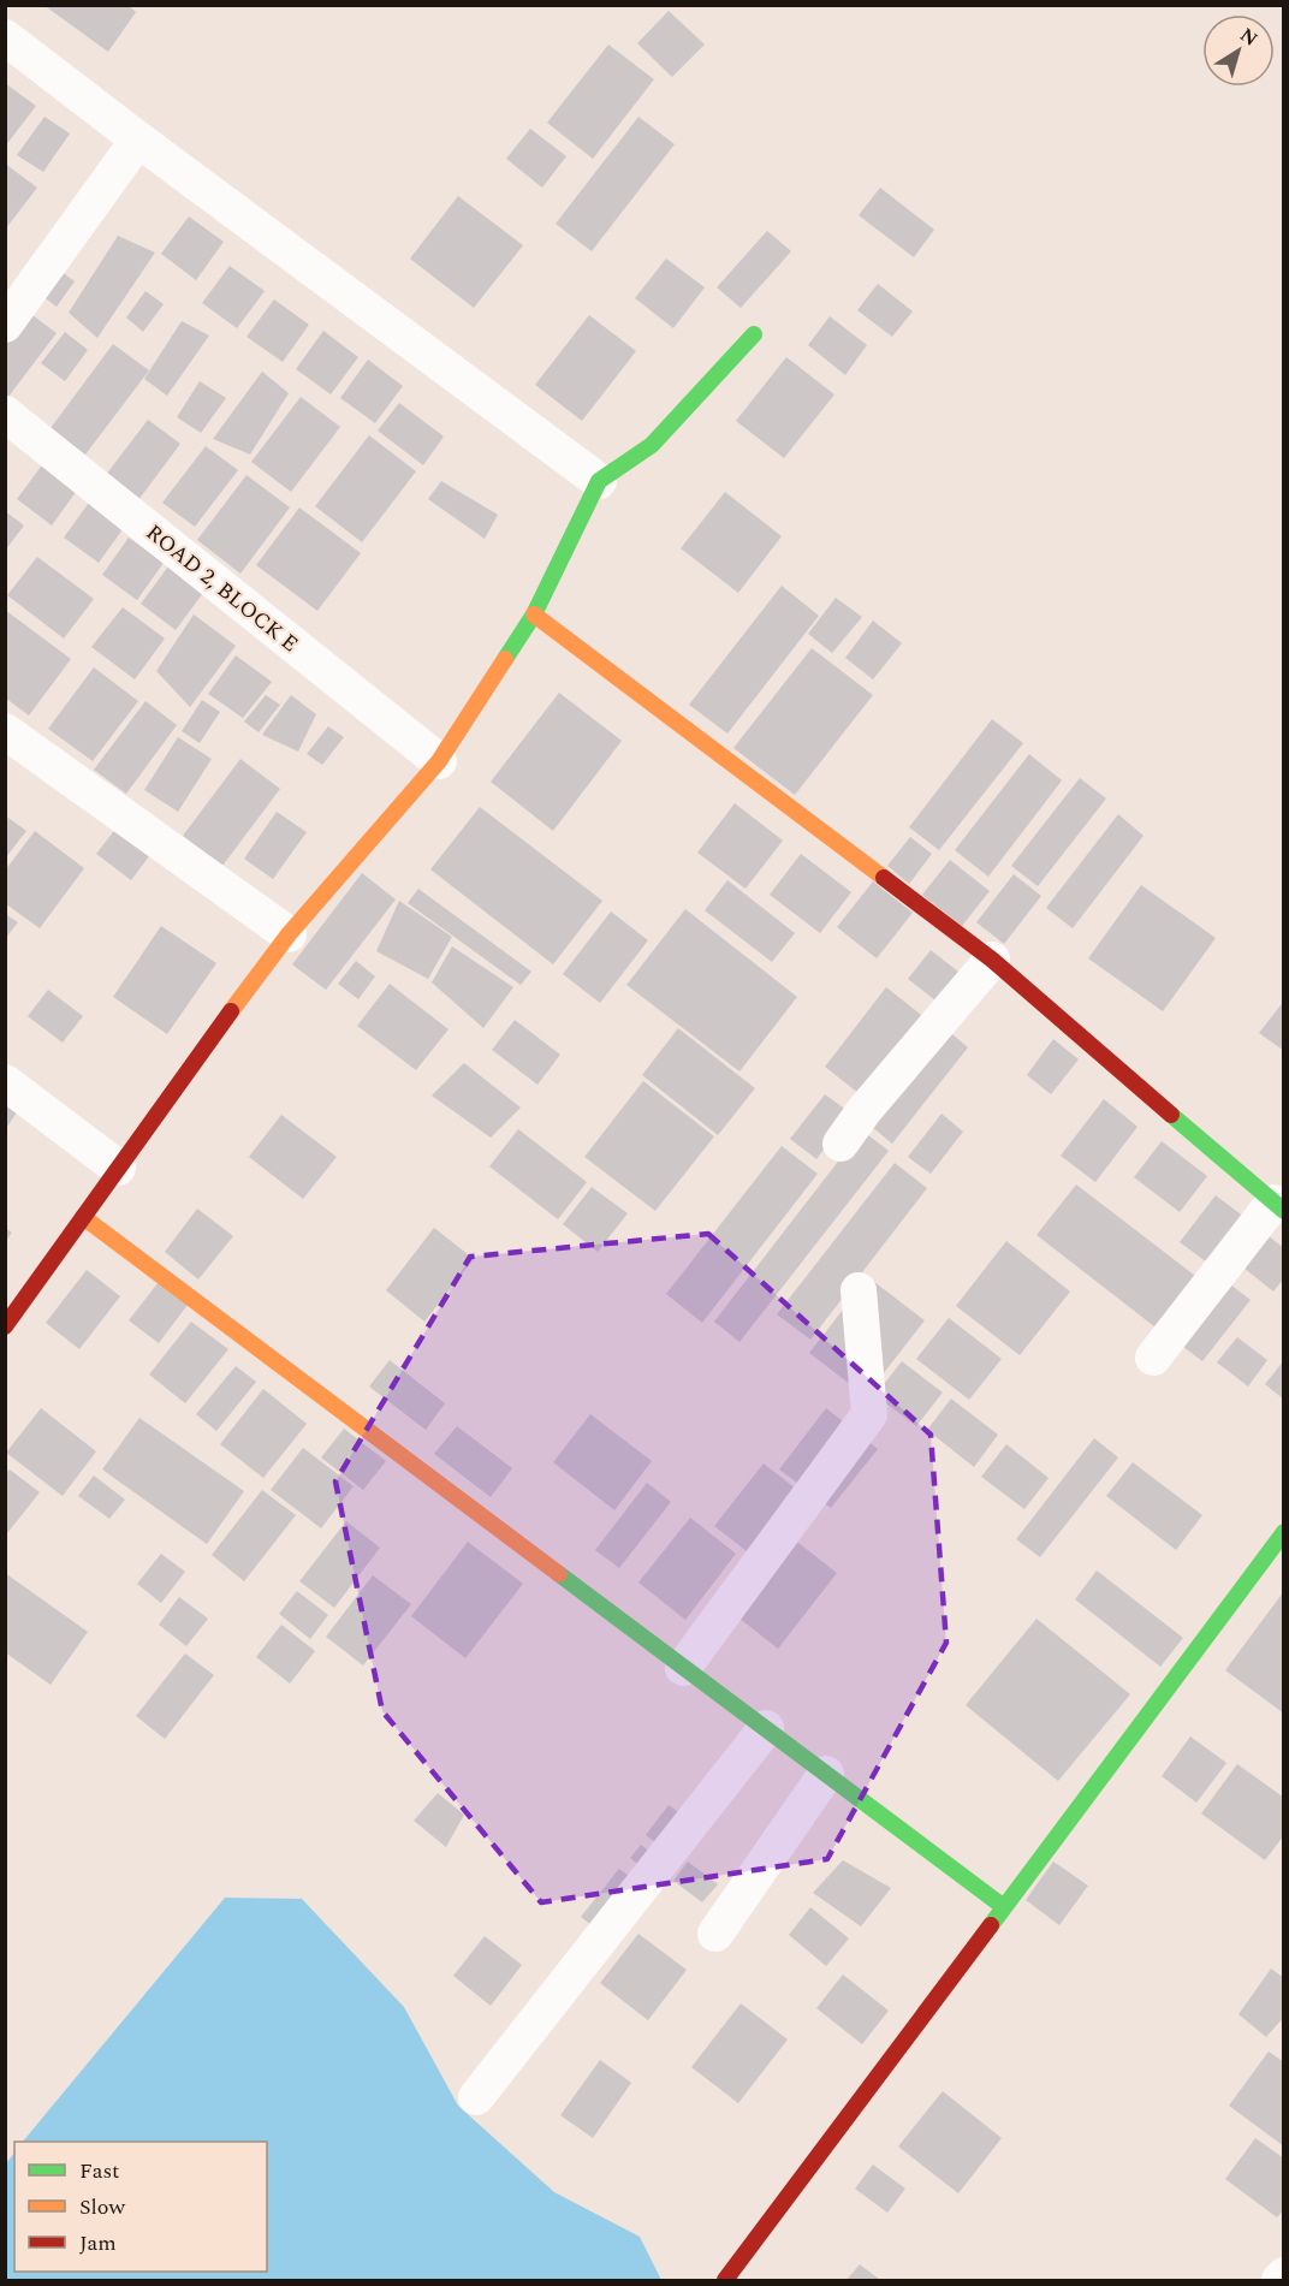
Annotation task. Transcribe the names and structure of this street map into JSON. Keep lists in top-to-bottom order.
{
  "streets": {
    "street": ["ROAD 2, BLOCK E"]
  },
  "legend": ["Fast", "Slow", "Jam"],
  "north": "top right"
}
